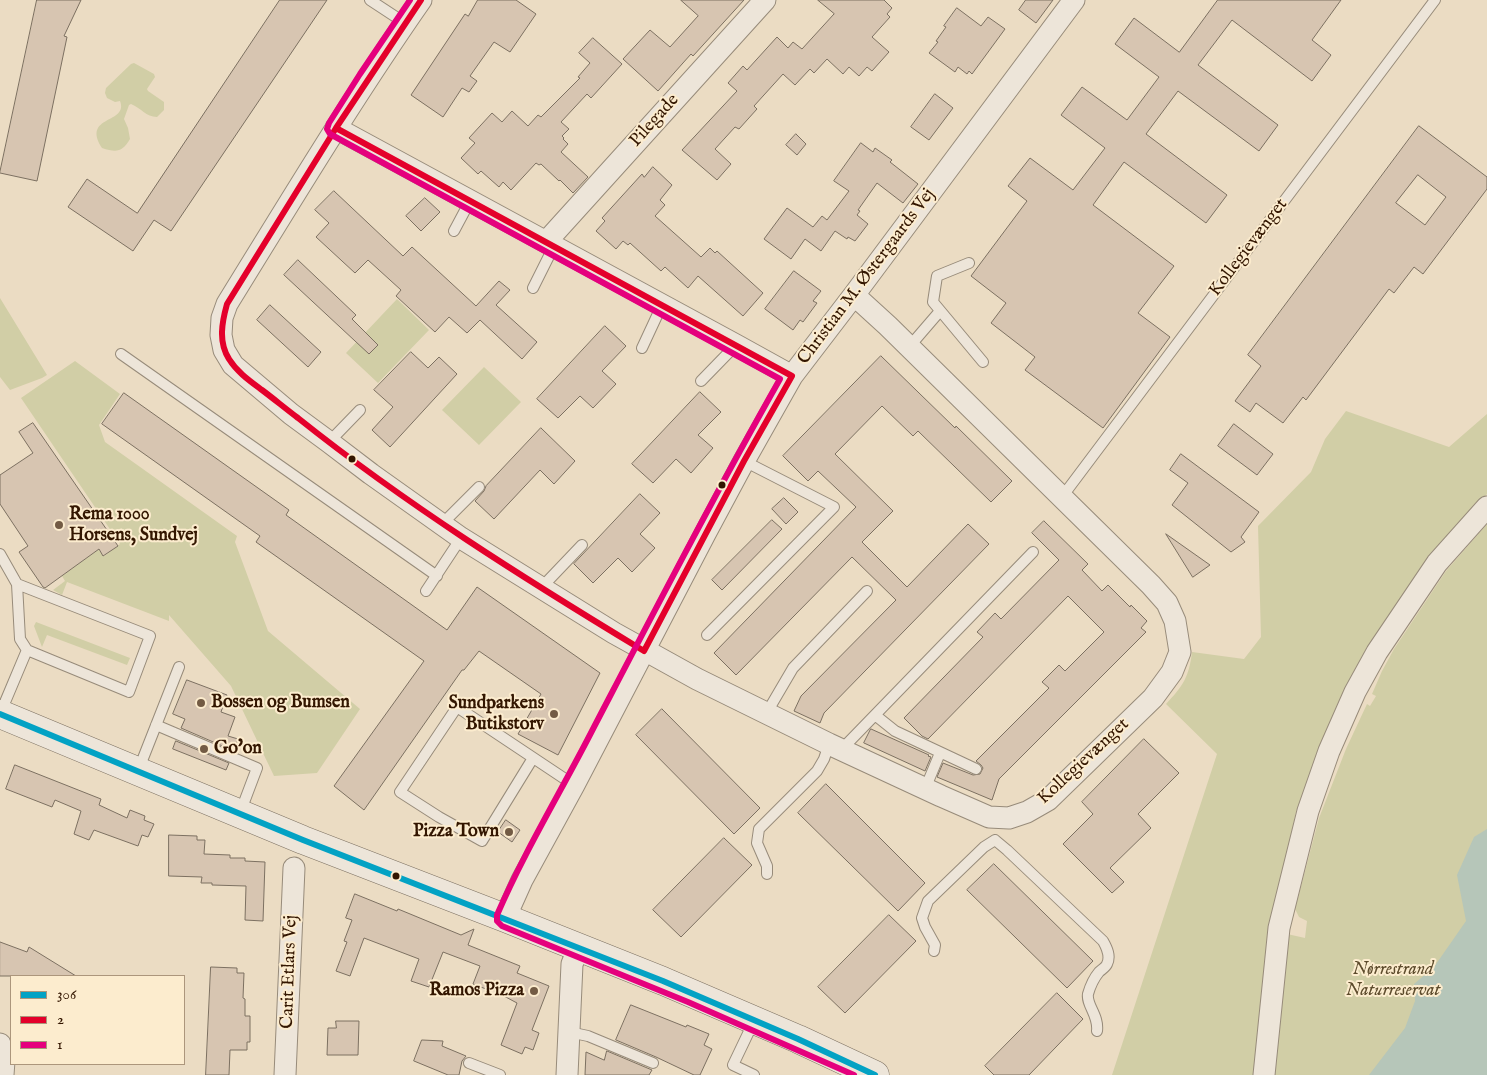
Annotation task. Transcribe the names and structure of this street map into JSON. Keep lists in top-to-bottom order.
{
  "streets": {
    "street": [
      "Pilegade",
      "Kollegievænget",
      "Christian M. Østergaards Vej",
      "Carit Etlars Vej"
    ]
  },
  "crossings": [
    ["Kollegievænget", "Christian M. Østergaards Vej"]
  ],
  "parks": ["Nørrestrand Naturreservat"],
  "places": [
    "Rema 1000 Horsens, Sundvej",
    "Bossen og Bumsen",
    "Sundparkens Butikstorv",
    "Go'on",
    "Pizza Town",
    "Ramos Pizza"
  ],
  "lines": ["transit line 2", "transit line 1", "transit line 306"],
  "legend": ["306", "2", "1"]
}
